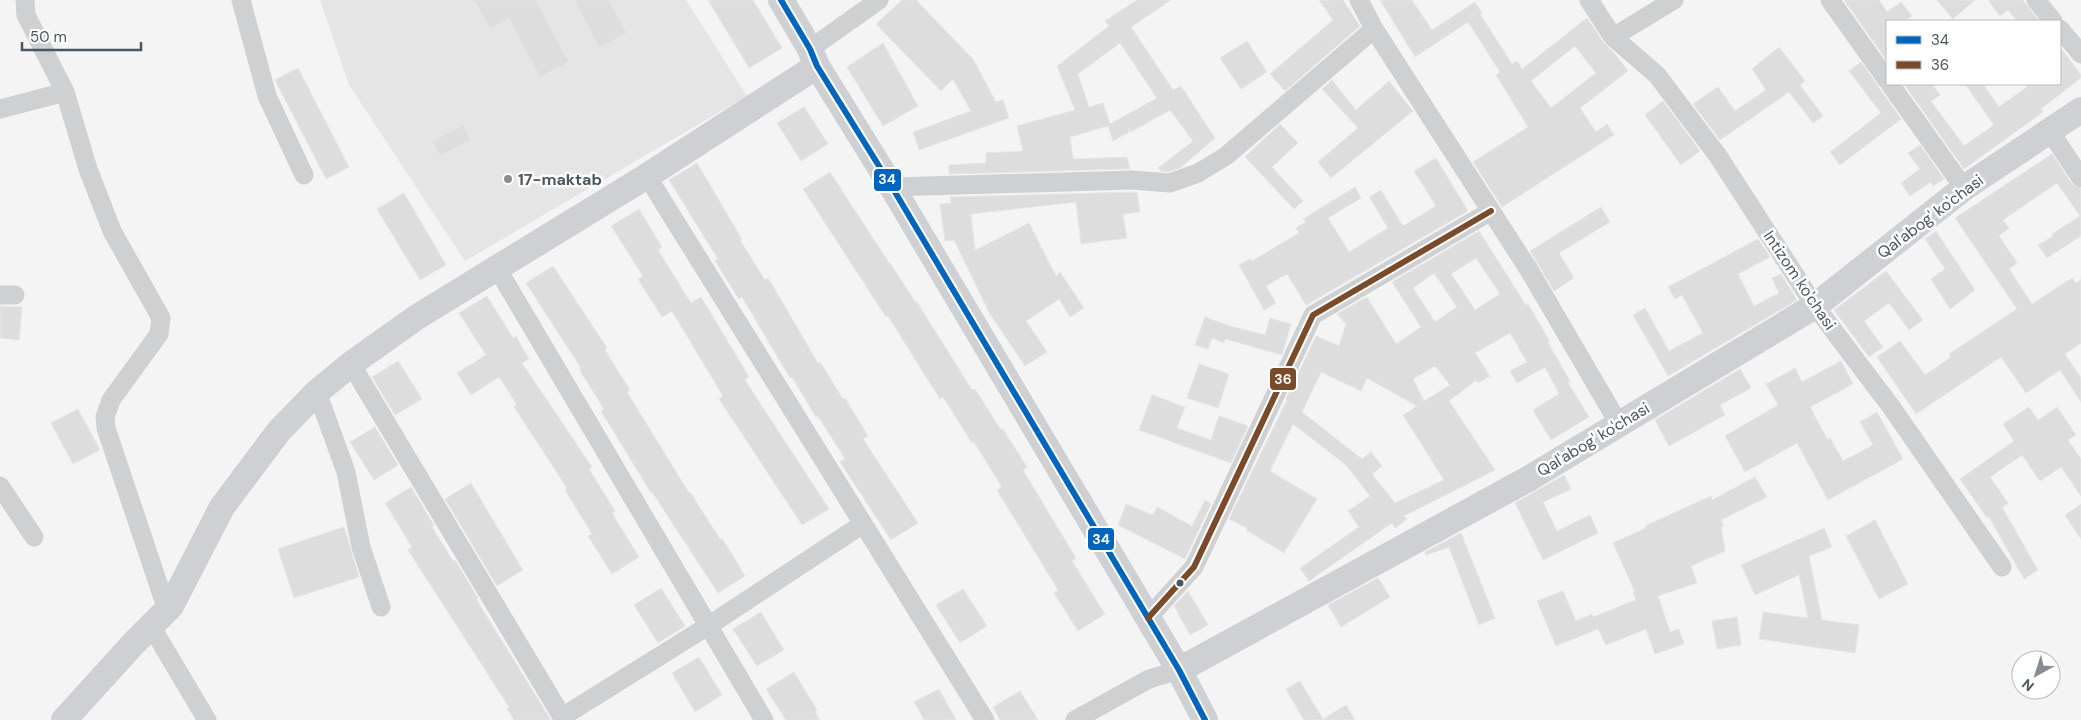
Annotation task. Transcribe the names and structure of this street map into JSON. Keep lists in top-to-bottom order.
{
  "streets": {
    "street": ["Qal'abog' ko'chasi", "Intizom ko'chasi"]
  },
  "crossings": [
    ["Qal'abog' ko'chasi", "Intizom ko'chasi"]
  ],
  "places": ["17-maktab"],
  "lines": ["transit line 34", "transit line 36"],
  "legend": ["34", "36"],
  "scale_bar": "50 m",
  "north": "bottom left"
}
